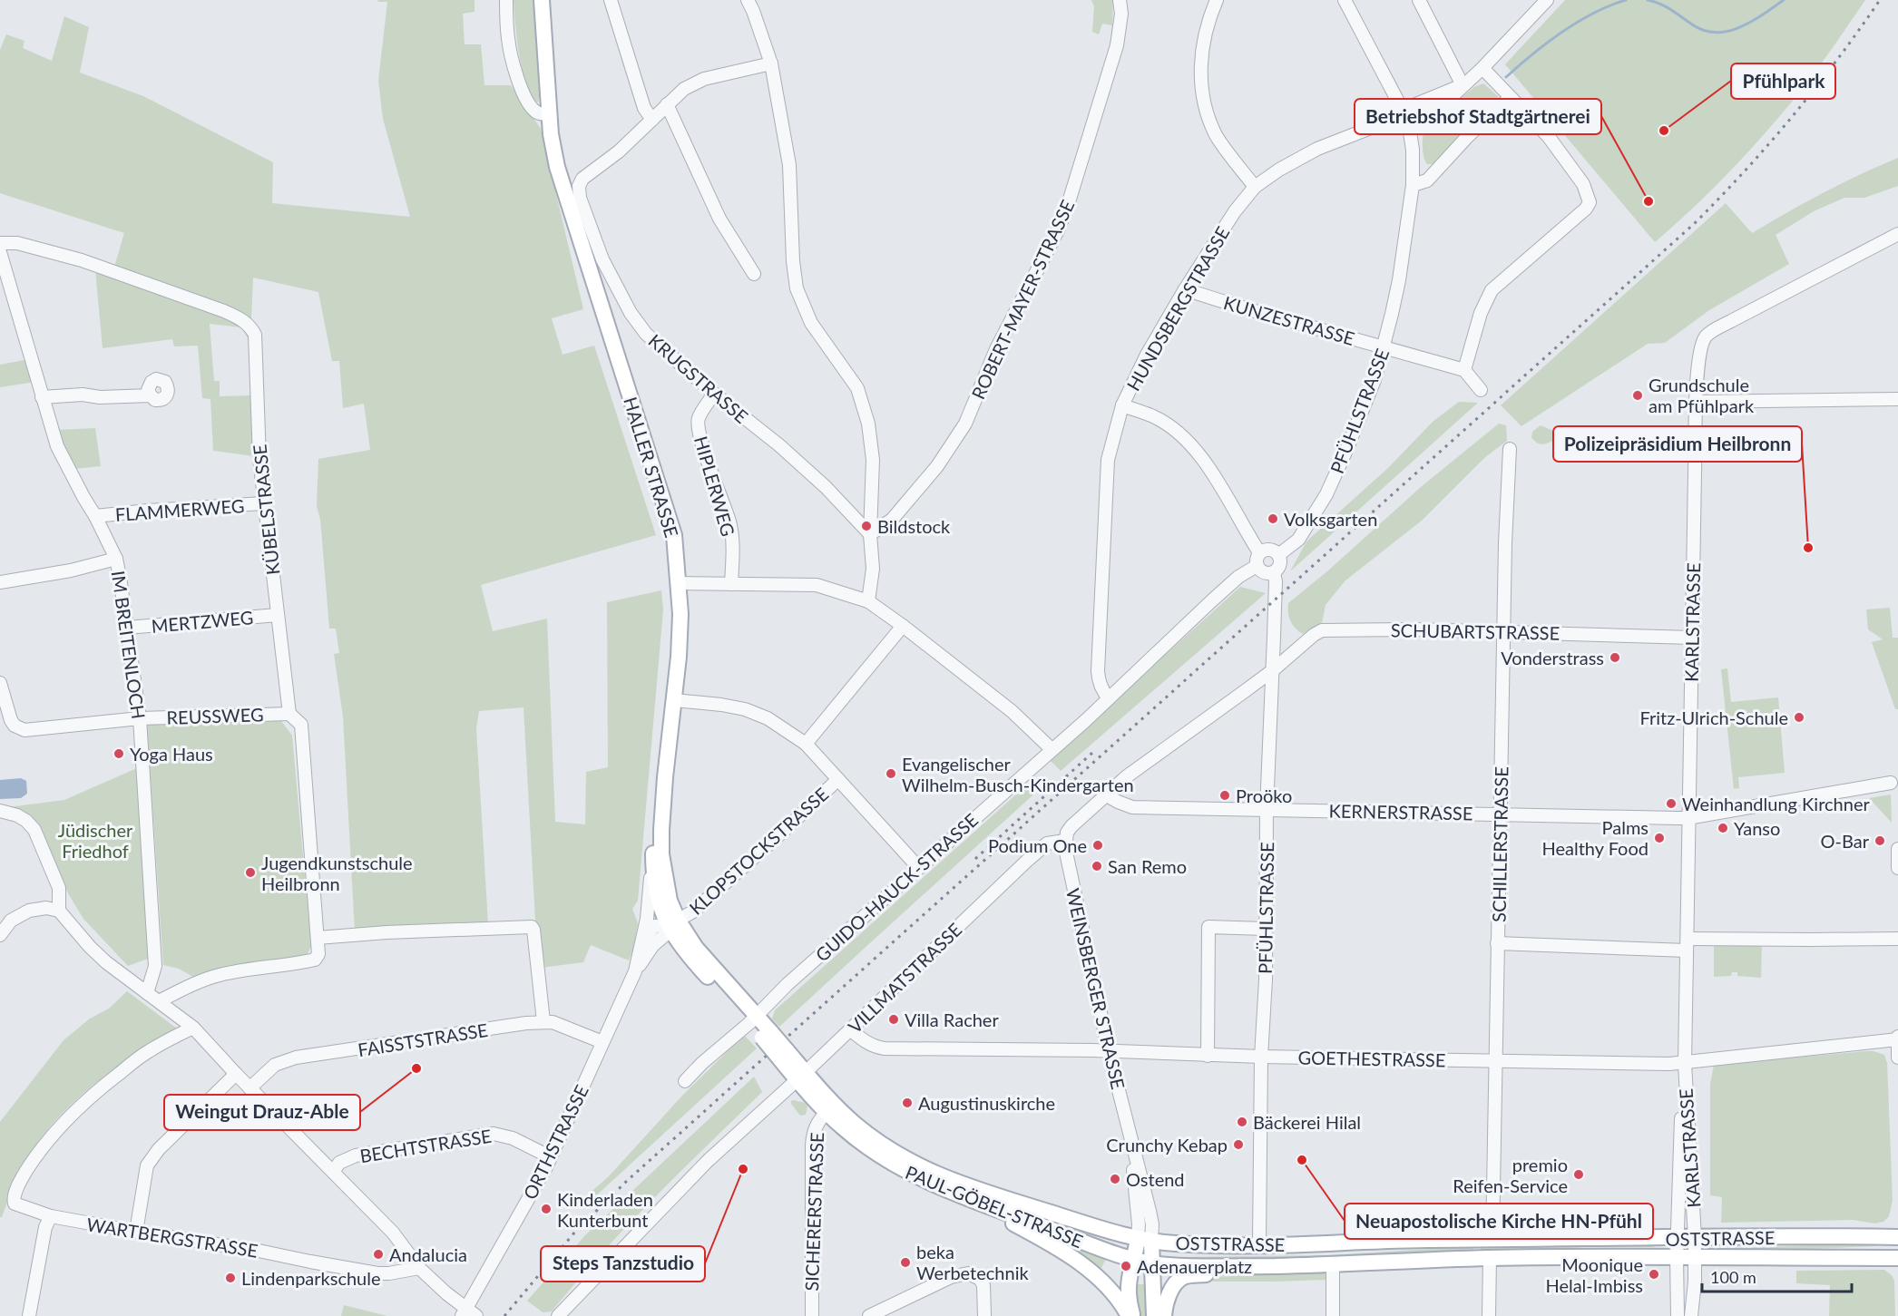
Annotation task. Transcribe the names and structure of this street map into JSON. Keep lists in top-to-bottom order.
{
  "streets": {
    "main road": [
      "HALLER STRASSE",
      "WEINSBERGER STRASSE",
      "PAUL-GÖBEL-STRASSE",
      "OSTSTRASSE"
    ],
    "street": [
      "ROBERT-MAYER-STRASSE",
      "HUNDSBERGSTRASSE",
      "KUNZESTRASSE",
      "KRUGSTRASSE",
      "PFÜHLSTRASSE",
      "HIPLERWEG",
      "FLAMMERWEG",
      "KÜBELSTRASSE",
      "MERTZWEG",
      "KARLSTRASSE",
      "SCHUBARTSTRASSE",
      "IM BREITENLOCH",
      "REUSSWEG",
      "KERNERSTRASSE",
      "SCHILLERSTRASSE",
      "KLOPSTOCKSTRASSE",
      "GUIDO-HAUCK-STRASSE",
      "VILLMATSTRASSE",
      "FAISSTSTRASSE",
      "GOETHESTRASSE",
      "ORTHSTRASSE",
      "BECHTSTRASSE",
      "SICHERERSTRASSE",
      "WARTBERGSTRASSE"
    ]
  },
  "crossings": [
    ["ROBERT-MAYER-STRASSE", "KRUGSTRASSE"],
    ["HUNDSBERGSTRASSE", "KUNZESTRASSE"],
    ["HUNDSBERGSTRASSE", "PFÜHLSTRASSE"],
    ["HUNDSBERGSTRASSE", "GUIDO-HAUCK-STRASSE"],
    ["KUNZESTRASSE", "PFÜHLSTRASSE"],
    ["KRUGSTRASSE", "HIPLERWEG"],
    ["PFÜHLSTRASSE", "SCHUBARTSTRASSE"],
    ["PFÜHLSTRASSE", "KERNERSTRASSE"],
    ["PFÜHLSTRASSE", "GUIDO-HAUCK-STRASSE"],
    ["PFÜHLSTRASSE", "GOETHESTRASSE"],
    ["PFÜHLSTRASSE", "OSTSTRASSE"],
    ["FLAMMERWEG", "KÜBELSTRASSE"],
    ["FLAMMERWEG", "IM BREITENLOCH"],
    ["KÜBELSTRASSE", "MERTZWEG"],
    ["KÜBELSTRASSE", "REUSSWEG"],
    ["MERTZWEG", "IM BREITENLOCH"],
    ["KARLSTRASSE", "SCHUBARTSTRASSE"],
    ["KARLSTRASSE", "KERNERSTRASSE"],
    ["KARLSTRASSE", "GOETHESTRASSE"],
    ["KARLSTRASSE", "OSTSTRASSE"],
    ["SCHUBARTSTRASSE", "SCHILLERSTRASSE"],
    ["IM BREITENLOCH", "REUSSWEG"],
    ["KERNERSTRASSE", "SCHILLERSTRASSE"],
    ["SCHILLERSTRASSE", "GOETHESTRASSE"],
    ["SCHILLERSTRASSE", "OSTSTRASSE"],
    ["KLOPSTOCKSTRASSE", "ORTHSTRASSE"],
    ["GUIDO-HAUCK-STRASSE", "PAUL-GÖBEL-STRASSE"],
    ["VILLMATSTRASSE", "WEINSBERGER STRASSE"],
    ["VILLMATSTRASSE", "GOETHESTRASSE"],
    ["VILLMATSTRASSE", "PAUL-GÖBEL-STRASSE"],
    ["WEINSBERGER STRASSE", "GOETHESTRASSE"],
    ["WEINSBERGER STRASSE", "PAUL-GÖBEL-STRASSE"],
    ["WEINSBERGER STRASSE", "OSTSTRASSE"],
    ["FAISSTSTRASSE", "ORTHSTRASSE"],
    ["ORTHSTRASSE", "BECHTSTRASSE"],
    ["PAUL-GÖBEL-STRASSE", "SICHERERSTRASSE"],
    ["PAUL-GÖBEL-STRASSE", "OSTSTRASSE"]
  ],
  "parks": ["Jüdischer Friedhof"],
  "places": [
    "Pfühlpark",
    "Betriebshof Stadtgärtnerei",
    "Grundschule am Pfühlpark",
    "Volksgarten",
    "Bildstock",
    "Polizeipräsidium Heilbronn",
    "Vonderstrass",
    "Fritz-Ulrich-Schule",
    "Yoga Haus",
    "Evangelischer Wilhelm-Busch-Kindergarten",
    "Proöko",
    "Weinhandlung Kirchner",
    "Yanso",
    "Palms Healthy Food",
    "O-Bar",
    "Podium One",
    "San Remo",
    "Jugendkunstschule Heilbronn",
    "Villa Racher",
    "Weingut Drauz-Able",
    "Augustinuskirche",
    "Bäckerei Hilal",
    "Crunchy Kebap",
    "Neuapostolische Kirche HN-Pfühl",
    "Steps Tanzstudio",
    "premio Reifen-Service",
    "Ostend",
    "Kinderladen Kunterbunt",
    "Andalucia",
    "beka Werbetechnik",
    "Adenauerplatz",
    "Moonique Helal-Imbiss",
    "Lindenparkschule"
  ],
  "scale_bar": "100 m"
}
